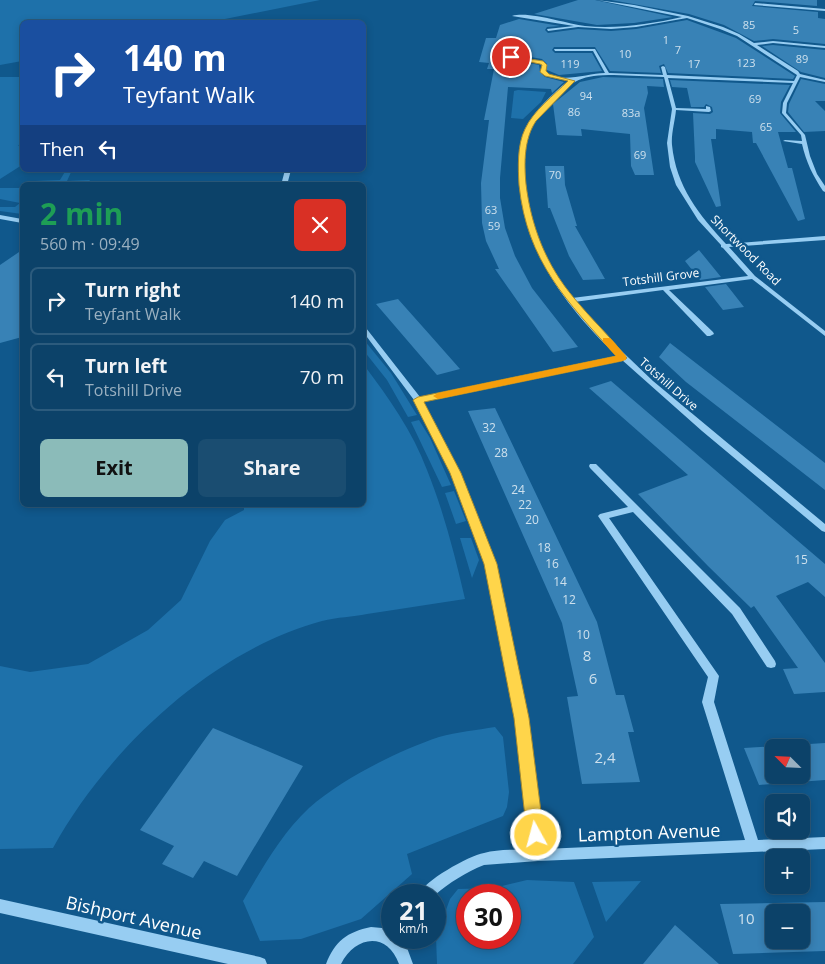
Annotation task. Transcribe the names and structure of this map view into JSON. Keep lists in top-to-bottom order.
{
  "streets": {
    "street": [
      "Shortwood Road",
      "Totshill Grove",
      "Totshill Drive",
      "Lampton Avenue",
      "Bishport Avenue"
    ]
  },
  "crossings": [
    ["Shortwood Road", "Totshill Grove"],
    ["Totshill Grove", "Totshill Drive"]
  ],
  "house_numbers": [
    "85",
    "5",
    "1",
    "7",
    "10",
    "89",
    "123",
    "119",
    "17",
    "94",
    "69",
    "86",
    "83a",
    "65",
    "69",
    "70",
    "63",
    "59",
    "32",
    "28",
    "24",
    "22",
    "20",
    "18",
    "15",
    "16",
    "14",
    "12",
    "10",
    "8",
    "6",
    "2,4",
    "10"
  ],
  "north": "top left",
  "page": {
    "turn": ["140 m", "Teyfant Walk"],
    "then": "Then",
    "heading": ["2 min", "560 m · 09:49"],
    "list": [
      {
        "name": "Turn right",
        "note": "Teyfant Walk",
        "value": "140 m"
      },
      {
        "name": "Turn left",
        "note": "Totshill Drive",
        "value": "70 m"
      }
    ],
    "buttons": ["Exit", "Share"],
    "map_buttons": ["+", "−"],
    "speed": "21 km/h",
    "limit": "30"
  }
}
